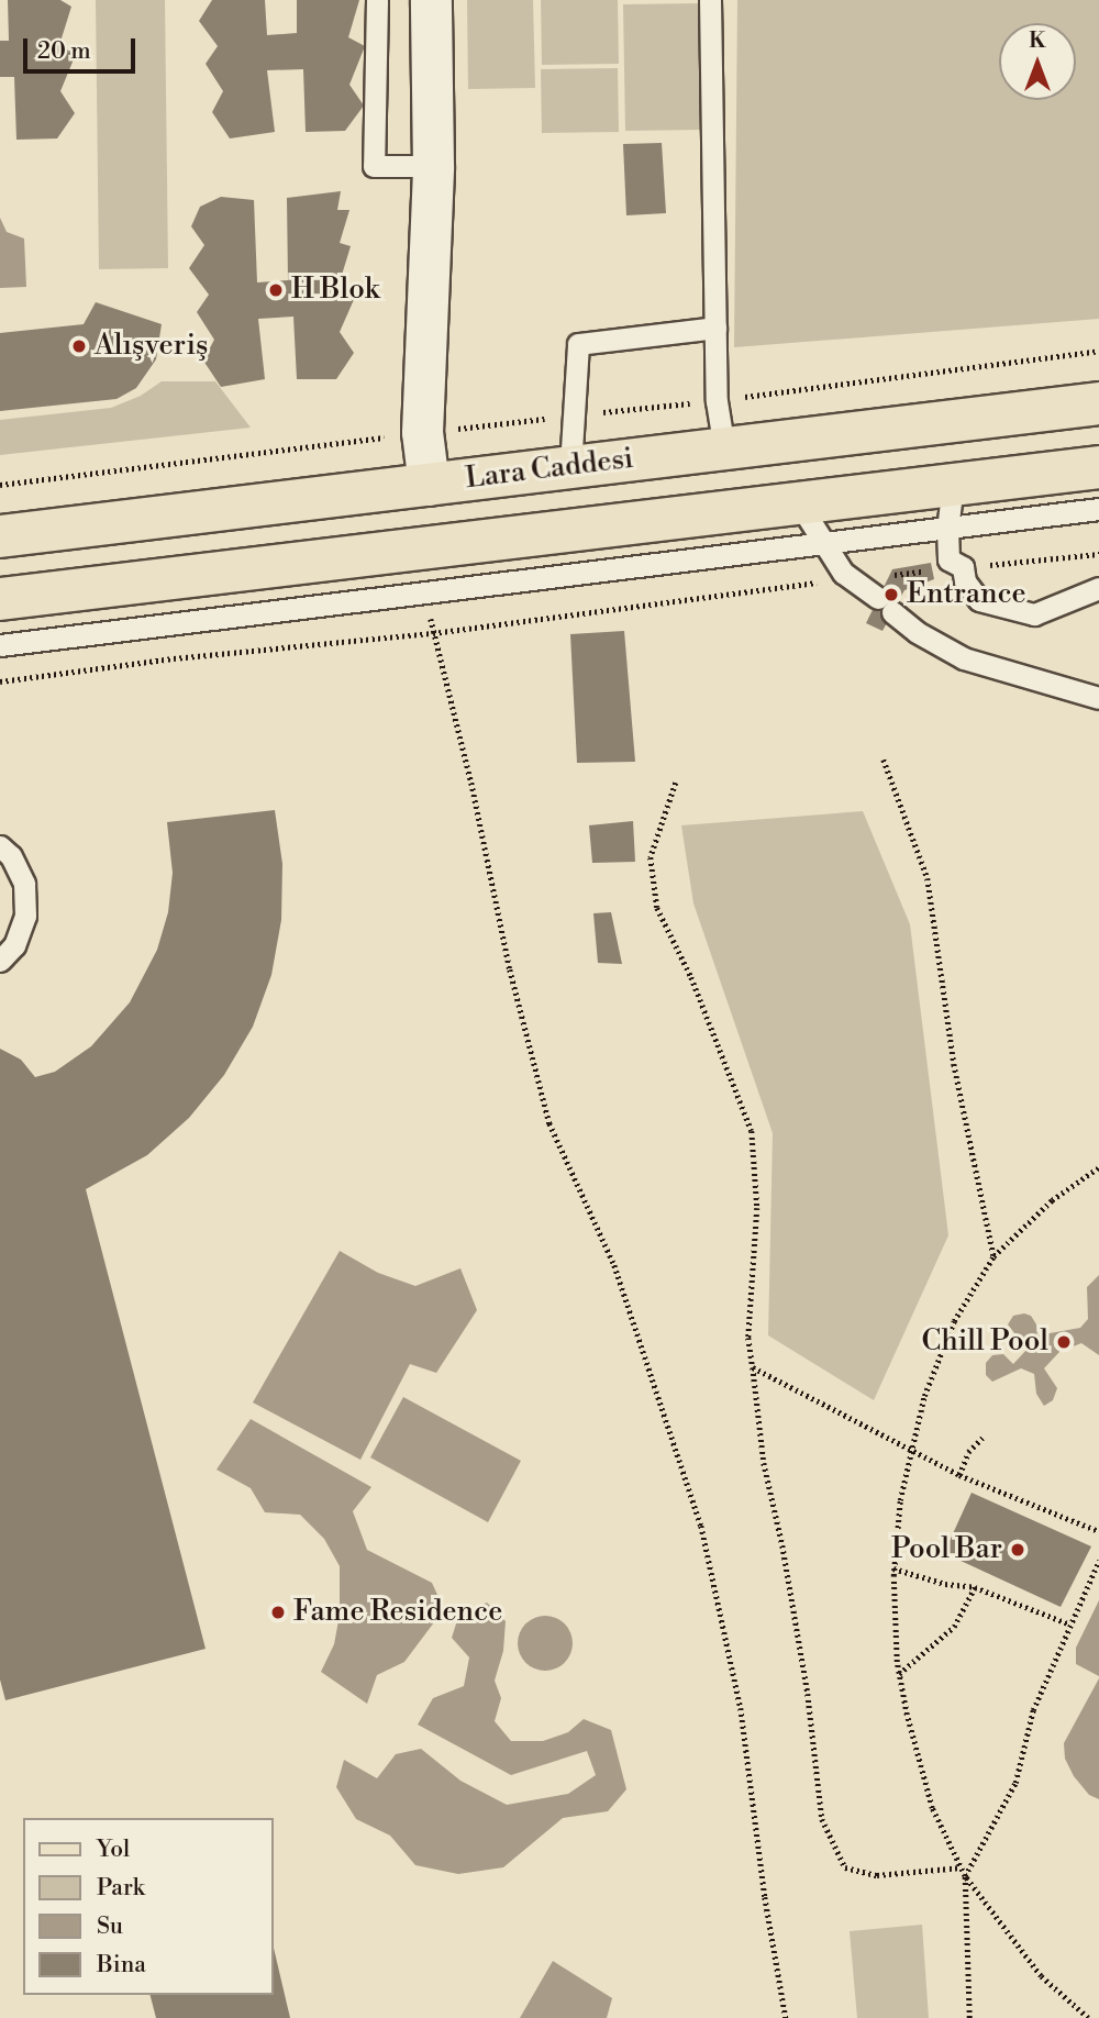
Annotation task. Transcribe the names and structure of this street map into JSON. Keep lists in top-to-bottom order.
{
  "streets": {
    "main road": ["Lara Caddesi"]
  },
  "places": [
    "H Blok",
    "Alışveriş",
    "Entrance",
    "Chill Pool",
    "Pool Bar",
    "Fame Residence"
  ],
  "legend": [
    "Yol",
    "Park",
    "Su",
    "Bina"
  ],
  "scale_bar": "20 m",
  "north": "top"
}
